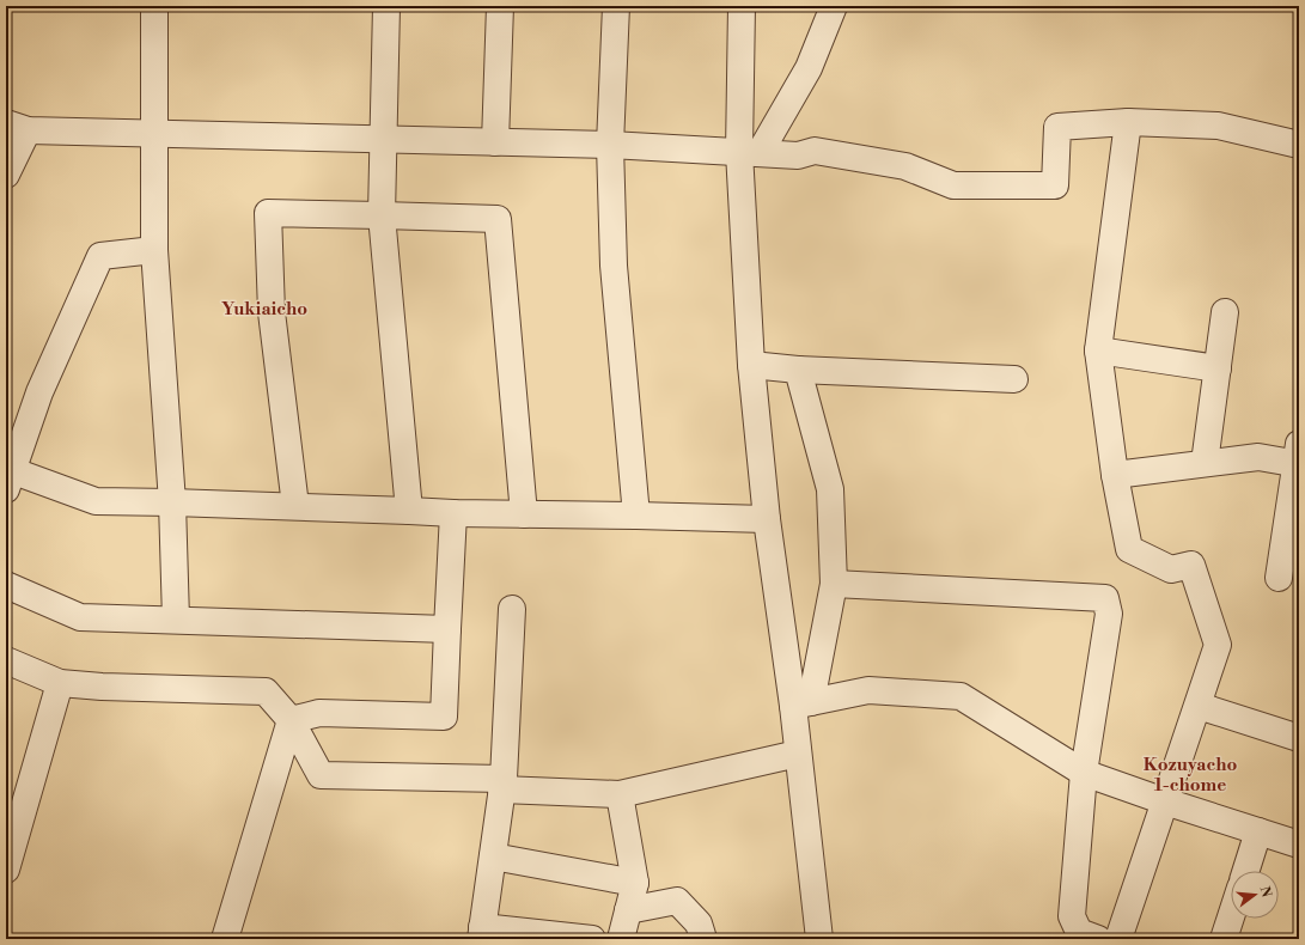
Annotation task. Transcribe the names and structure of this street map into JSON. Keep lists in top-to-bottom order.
{
  "districts": ["Yukiaicho", "Kozuyacho 1-chome"],
  "north": "right"
}
